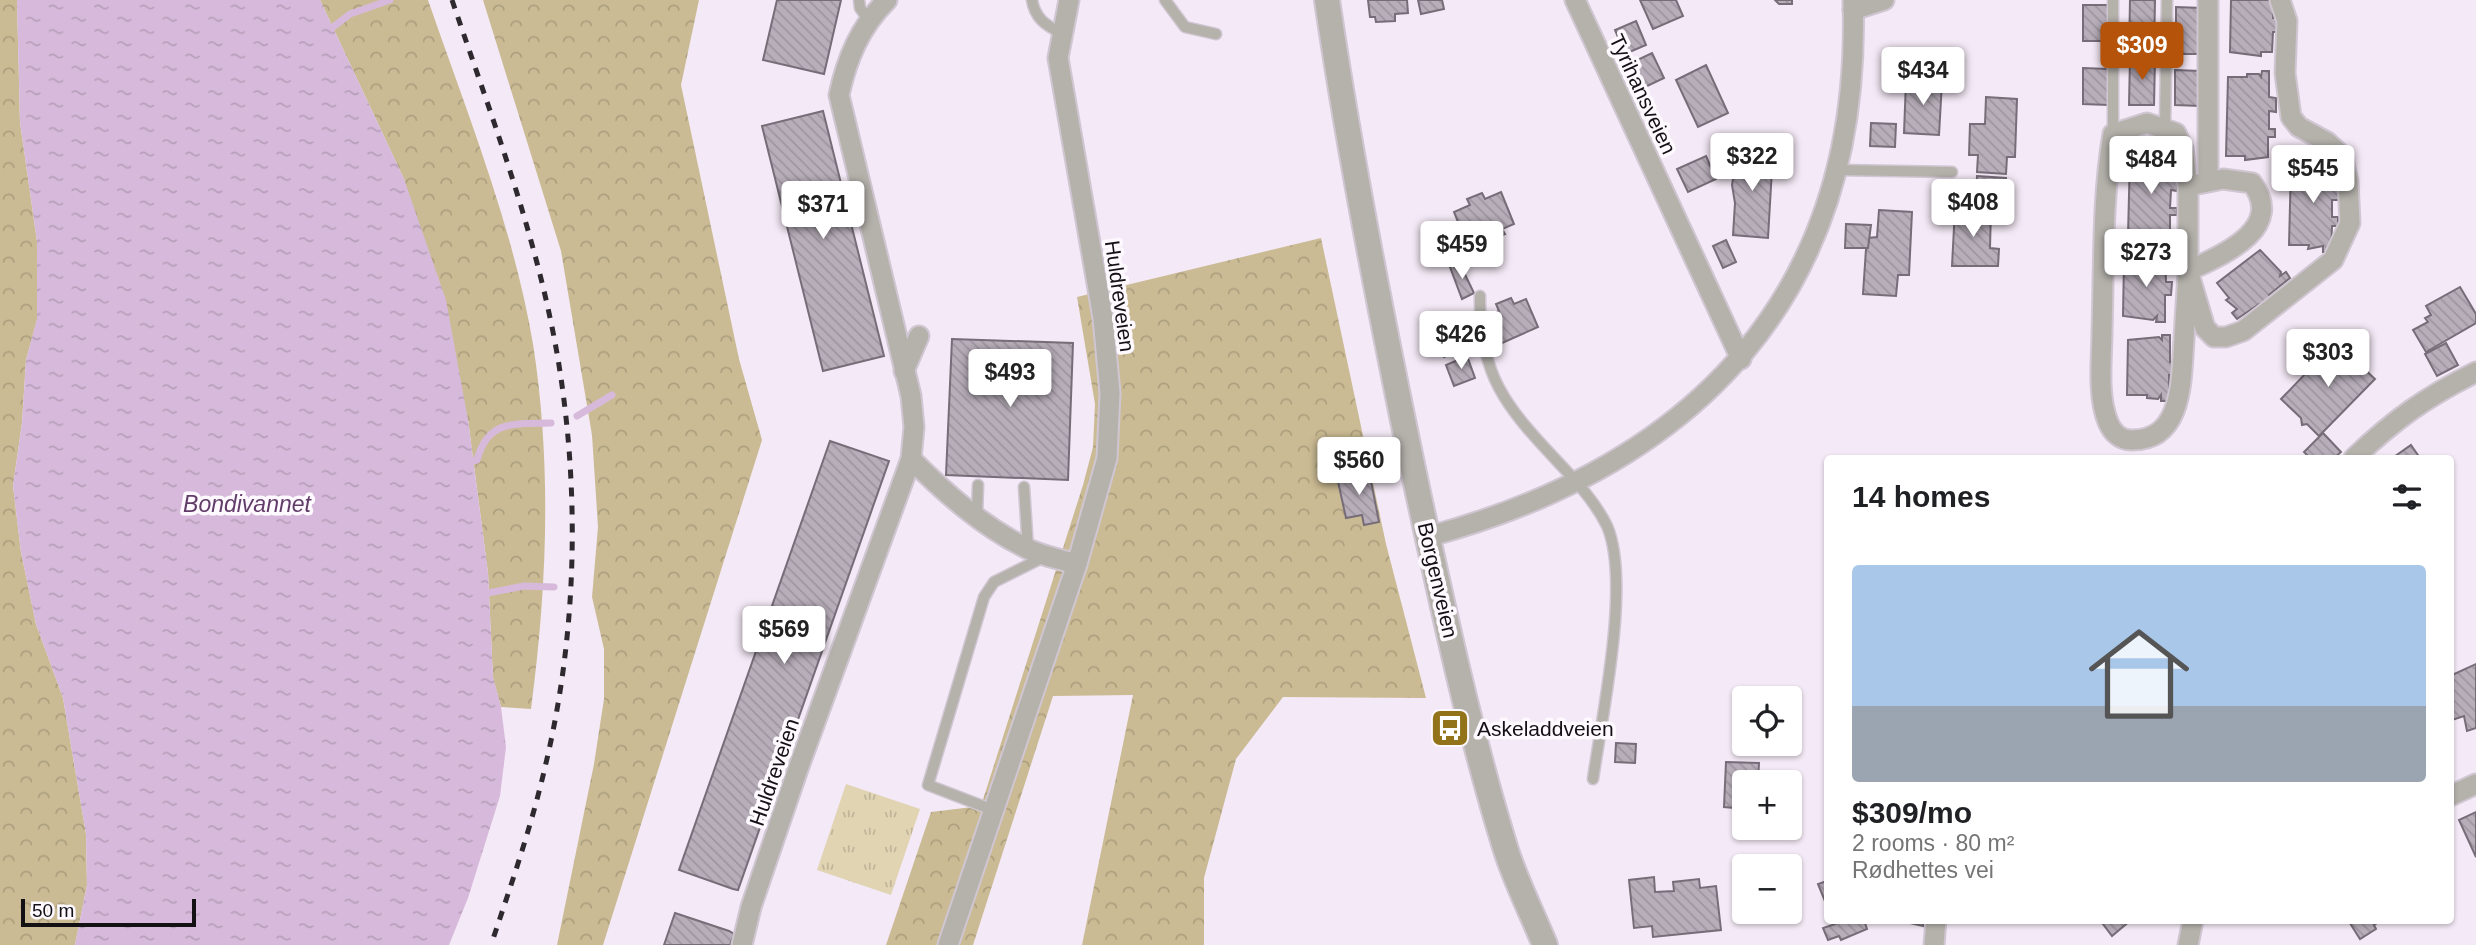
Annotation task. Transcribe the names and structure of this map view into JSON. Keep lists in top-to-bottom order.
{
  "streets": {
    "street": ["Tyrihansveien", "Huldreveien", "Borgenveien"]
  },
  "water": ["Bondivannet"],
  "places": {
    "bus stop": ["Askeladdveien"]
  },
  "scale_bar": "50 m",
  "page": {
    "price": [
      "$309",
      "$434",
      "$322",
      "$484",
      "$545",
      "$408",
      "$371",
      "$459",
      "$273",
      "$426",
      "$303",
      "$493",
      "$560",
      "$569"
    ],
    "heading": "14 homes",
    "list": [
      {
        "name": "$309/mo",
        "note": "2 rooms · 80 m² · Rødhettes vei"
      }
    ],
    "map_buttons": ["+", "−"],
    "scale": "50 m"
  }
}
